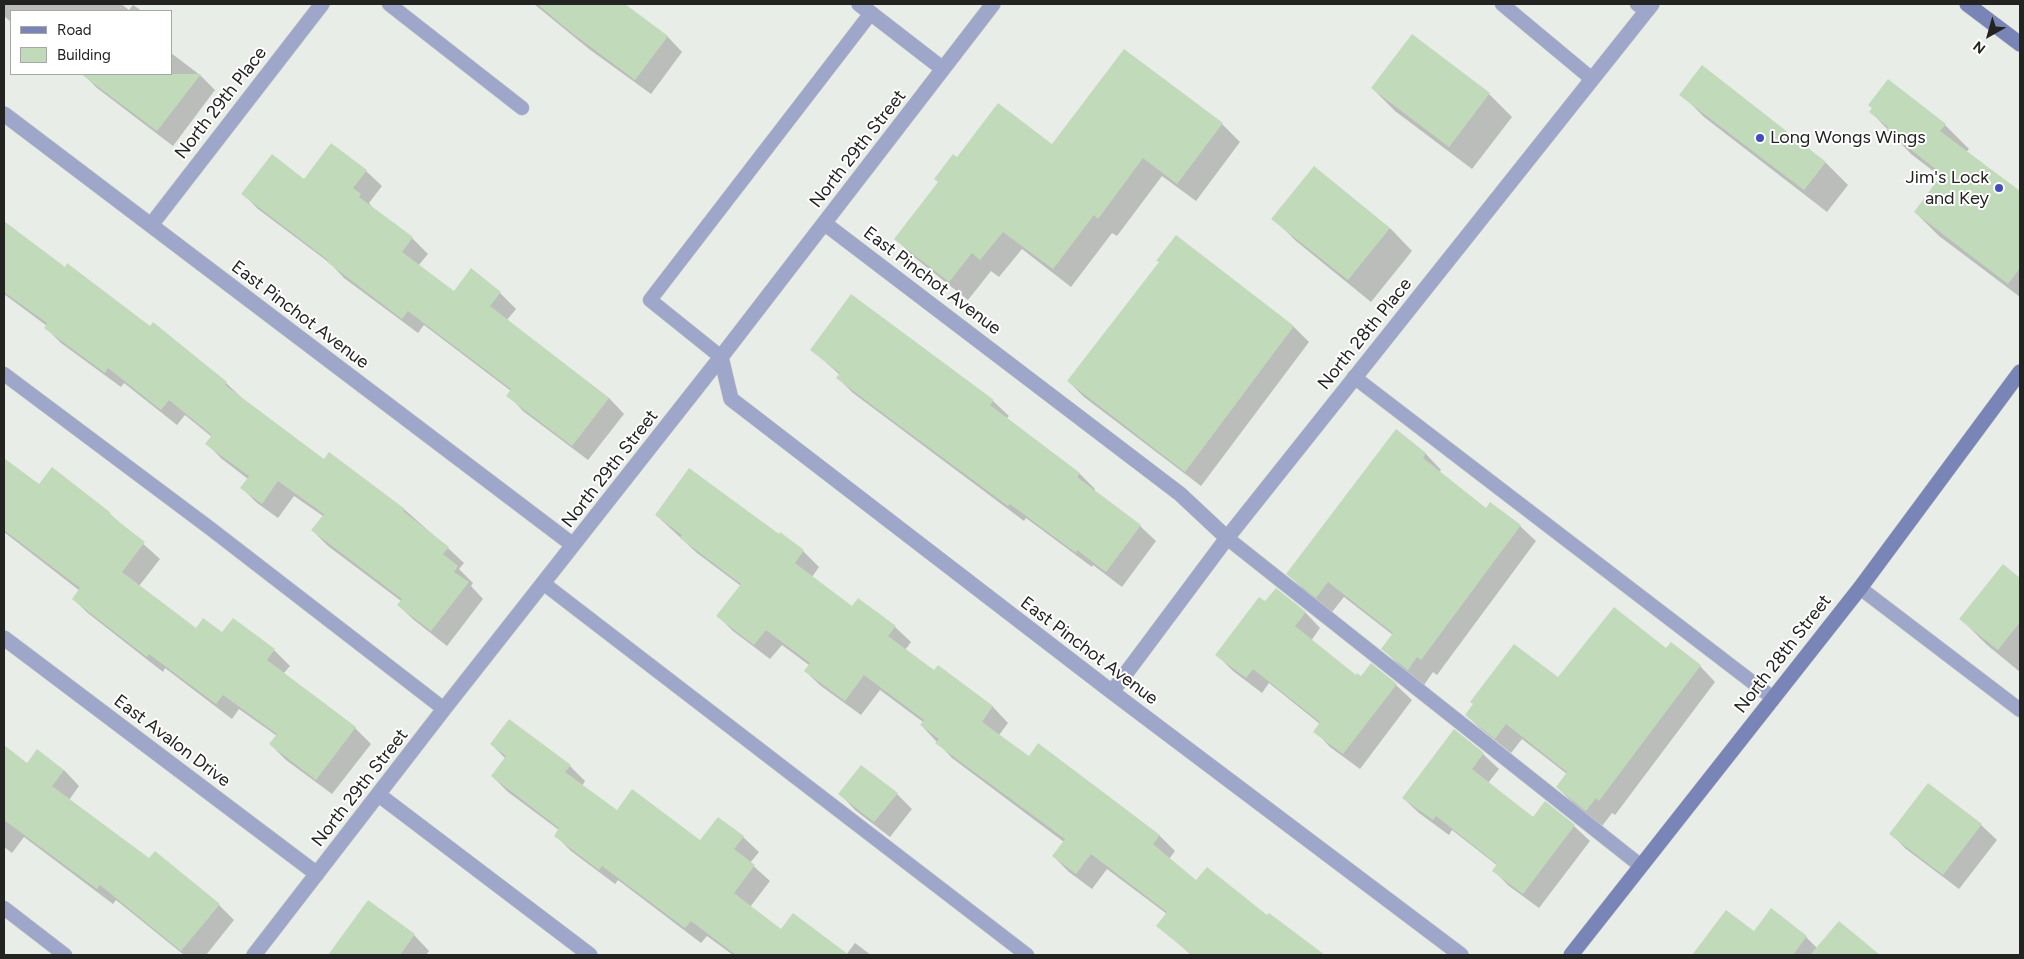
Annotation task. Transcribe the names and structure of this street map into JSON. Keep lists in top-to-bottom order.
{
  "streets": {
    "street": [
      "North 29th Place",
      "North 29th Street",
      "East Pinchot Avenue",
      "North 28th Place",
      "North 28th Street",
      "East Avalon Drive"
    ]
  },
  "crossings": [
    ["North 29th Place", "East Pinchot Avenue"],
    ["North 29th Street", "East Pinchot Avenue"],
    ["North 29th Street", "East Avalon Drive"],
    ["East Pinchot Avenue", "North 28th Place"]
  ],
  "places": ["Long Wongs Wings", "Jim's Lock and Key"],
  "legend": ["Road", "Building"],
  "north": "bottom left"
}
